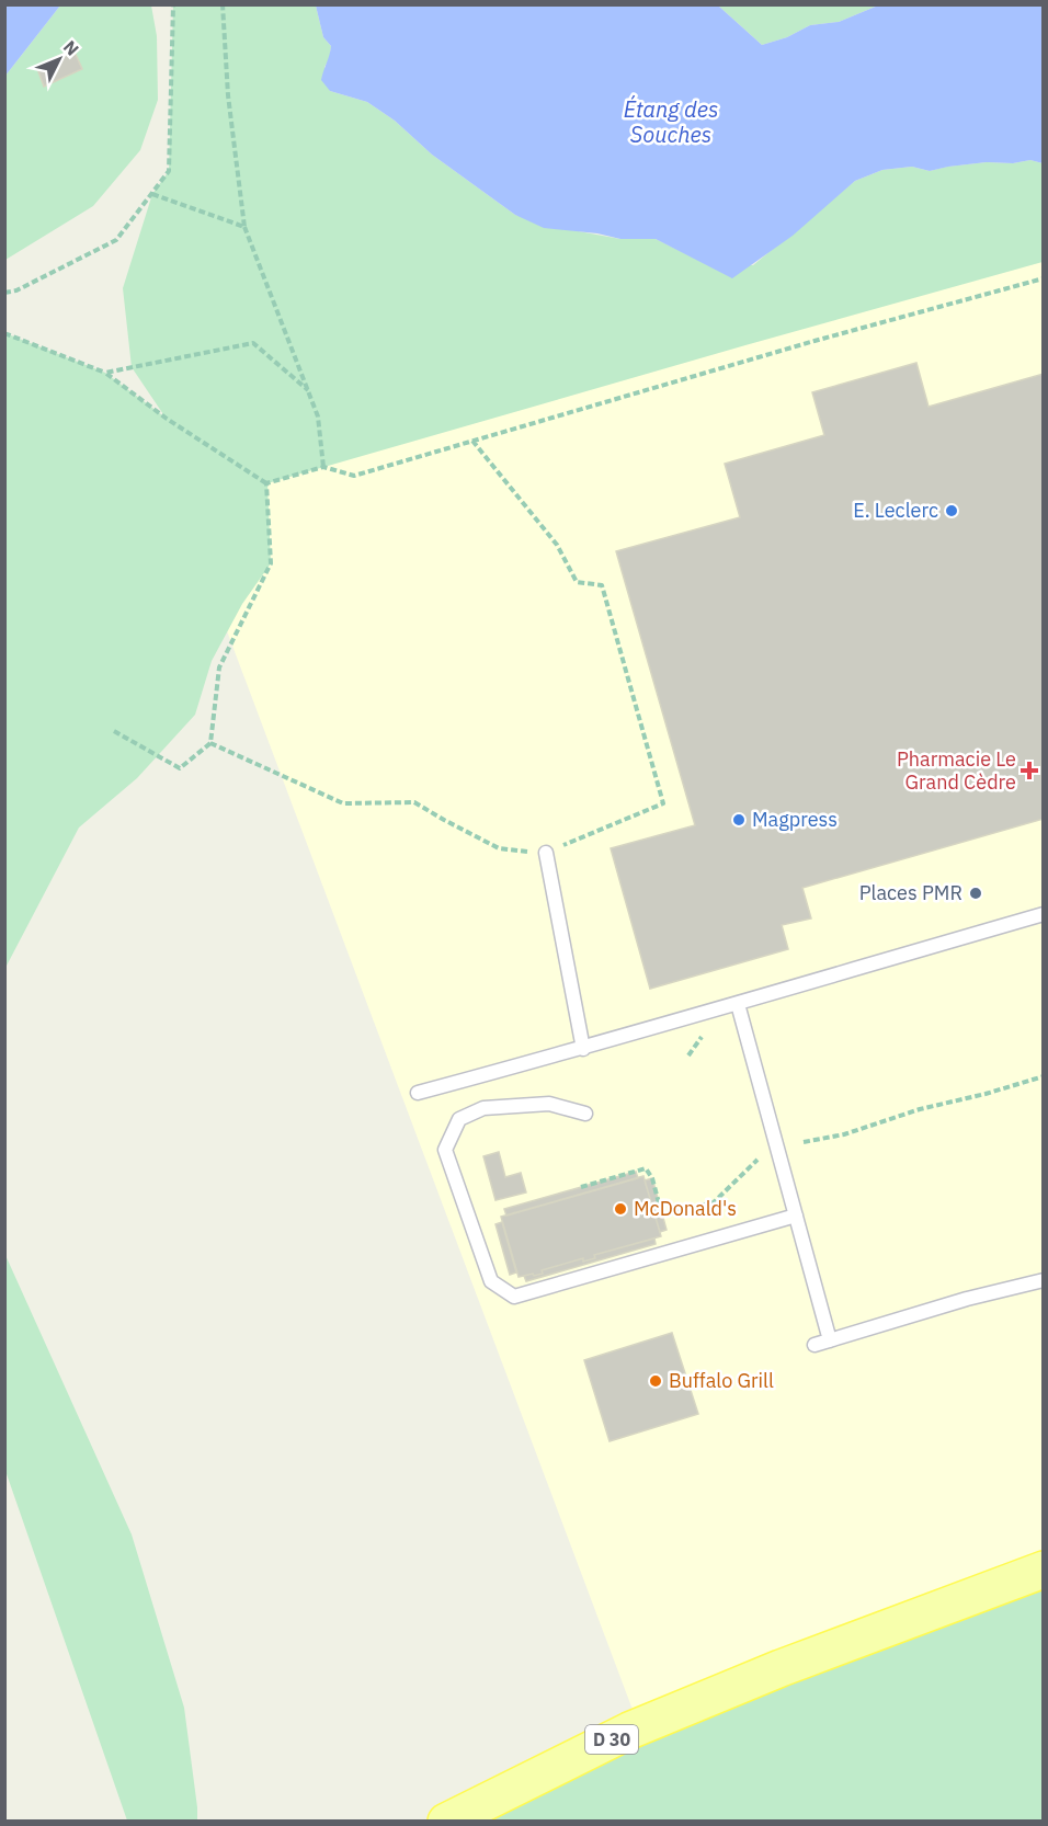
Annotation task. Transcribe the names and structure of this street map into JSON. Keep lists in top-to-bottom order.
{
  "streets": {
    "main road": ["D 30"]
  },
  "water": ["Étang des Souches"],
  "places": {
    "other": [
      "E. Leclerc",
      "Magpress",
      "Places PMR",
      "McDonald's",
      "Buffalo Grill"
    ],
    "health": ["Pharmacie Le Grand Cèdre"]
  },
  "north": "top right"
}
